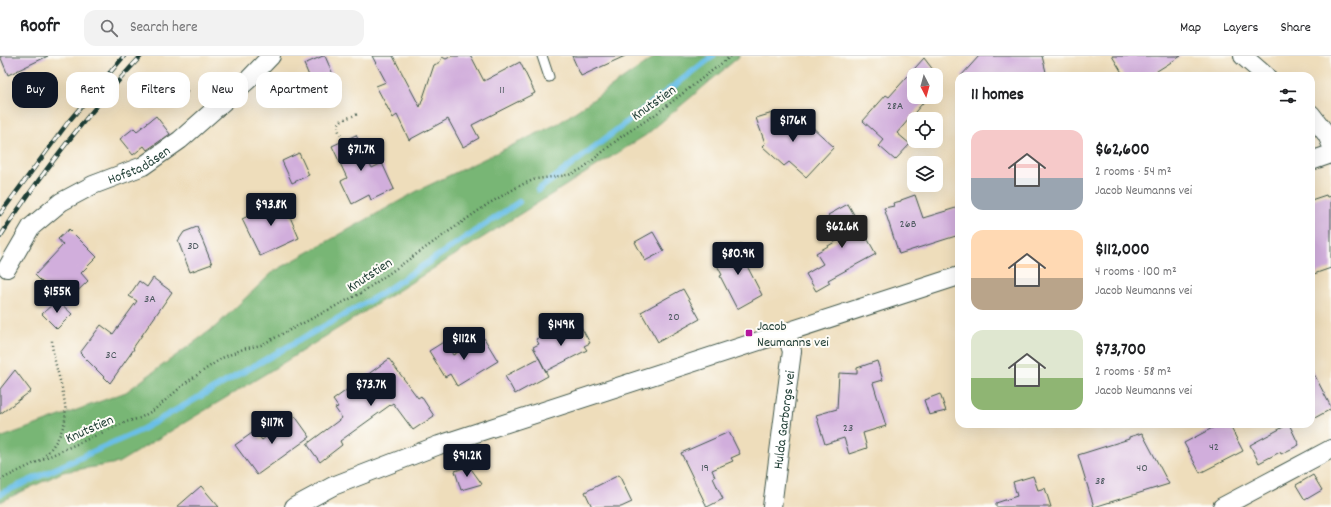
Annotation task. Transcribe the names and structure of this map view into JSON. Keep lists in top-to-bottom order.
{
  "streets": {
    "street": ["Hofstadåsen", "Hulda Garborgs vei"],
    "path": ["Knutstien"]
  },
  "places": {
    "transit": ["Jacob Neumanns vei"]
  },
  "house_numbers": [
    "11",
    "28A",
    "26B",
    "3D",
    "3A",
    "20",
    "3C",
    "23",
    "42",
    "19",
    "40",
    "38"
  ],
  "north": "bottom",
  "page": {
    "header": "Roofr",
    "search": "Search here",
    "nav": ["Map", "Layers", "Share"],
    "chip": [
      "Buy",
      "Rent",
      "Filters",
      "New",
      "Apartment"
    ],
    "heading": "11 homes",
    "price": [
      "$176K",
      "$71.7K",
      "$93.8K",
      "$62.6K",
      "$80.9K",
      "$155K",
      "$149K",
      "$112K",
      "$73.7K",
      "$117K",
      "$91.2K"
    ],
    "list": [
      {
        "name": "$62,600",
        "note": "2 rooms · 54 m² · Jacob Neumanns vei"
      },
      {
        "name": "$112,000",
        "note": "4 rooms · 100 m² · Jacob Neumanns vei"
      },
      {
        "name": "$73,700",
        "note": "2 rooms · 58 m² · Jacob Neumanns vei"
      }
    ]
  }
}
